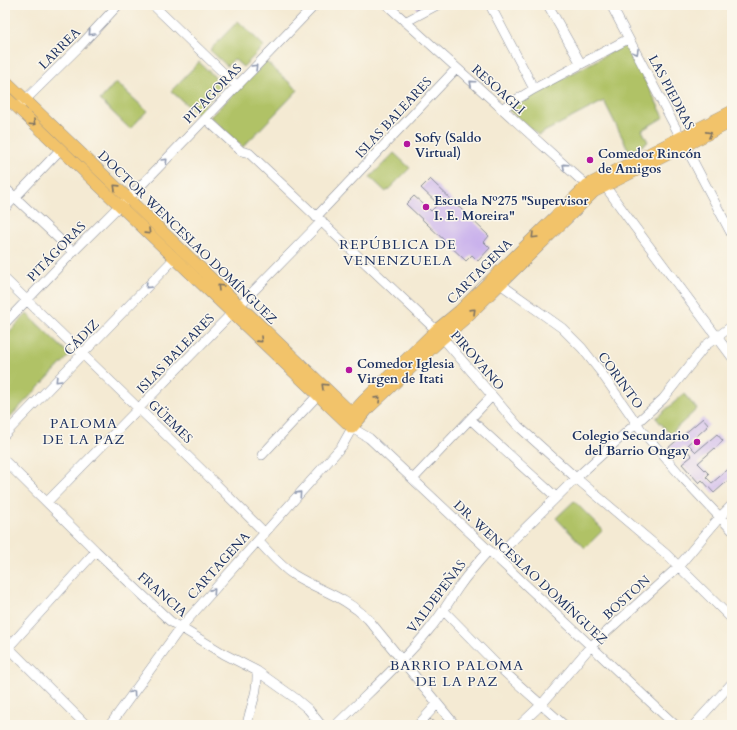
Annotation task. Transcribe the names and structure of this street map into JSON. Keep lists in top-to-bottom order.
{
  "streets": {
    "main road": ["DOCTOR WENCESLAO DOMÍNGUEZ", "CARTAGENA"],
    "street": [
      "LARREA",
      "RESOAGLI",
      "LAS PIEDRAS",
      "PITAGORAS",
      "ISLAS BALEARES",
      "PITÁGORAS",
      "CÁDIZ",
      "PIROVANO",
      "CORINTO",
      "GÜEMES",
      "DR. WENCESLAO DOMÍNGUEZ",
      "FRANCIA",
      "VALDEPEÑAS",
      "BOSTON"
    ]
  },
  "crossings": [
    ["LARREA", "DOCTOR WENCESLAO DOMÍNGUEZ"],
    ["RESOAGLI", "ISLAS BALEARES"],
    ["RESOAGLI", "CARTAGENA"],
    ["LAS PIEDRAS", "CARTAGENA"],
    ["PITAGORAS", "DOCTOR WENCESLAO DOMÍNGUEZ"],
    ["PITAGORAS", "PITÁGORAS"],
    ["PITAGORAS", "PIROVANO"],
    ["ISLAS BALEARES", "DOCTOR WENCESLAO DOMÍNGUEZ"],
    ["ISLAS BALEARES", "PIROVANO"],
    ["ISLAS BALEARES", "GÜEMES"],
    ["ISLAS BALEARES", "FRANCIA"],
    ["DOCTOR WENCESLAO DOMÍNGUEZ", "PITÁGORAS"],
    ["DOCTOR WENCESLAO DOMÍNGUEZ", "CARTAGENA"],
    ["DOCTOR WENCESLAO DOMÍNGUEZ", "CÁDIZ"],
    ["DOCTOR WENCESLAO DOMÍNGUEZ", "DR. WENCESLAO DOMÍNGUEZ"],
    ["PITÁGORAS", "GÜEMES"],
    ["CARTAGENA", "PIROVANO"],
    ["CARTAGENA", "CORINTO"],
    ["CARTAGENA", "GÜEMES"],
    ["CARTAGENA", "DR. WENCESLAO DOMÍNGUEZ"],
    ["CARTAGENA", "FRANCIA"],
    ["CÁDIZ", "GÜEMES"],
    ["PIROVANO", "BOSTON"],
    ["CORINTO", "BOSTON"],
    ["DR. WENCESLAO DOMÍNGUEZ", "VALDEPEÑAS"],
    ["DR. WENCESLAO DOMÍNGUEZ", "BOSTON"]
  ],
  "one_way": [
    "LARREA",
    "LAS PIEDRAS",
    "PITAGORAS",
    "CARTAGENA",
    "CÁDIZ"
  ],
  "districts": ["REPÚBLICA DE VENENZUELA", "PALOMA DE LA PAZ", "BARRIO PALOMA DE LA PAZ"],
  "places": [
    "Sofy (Saldo Virtual)",
    "Comedor Rincón de Amigos",
    "Escuela Nº275 \"Supervisor I. E. Moreira\"",
    "Comedor Iglesia Virgen de Itati",
    "Colegio Secundario del Barrio Ongay"
  ]
}
